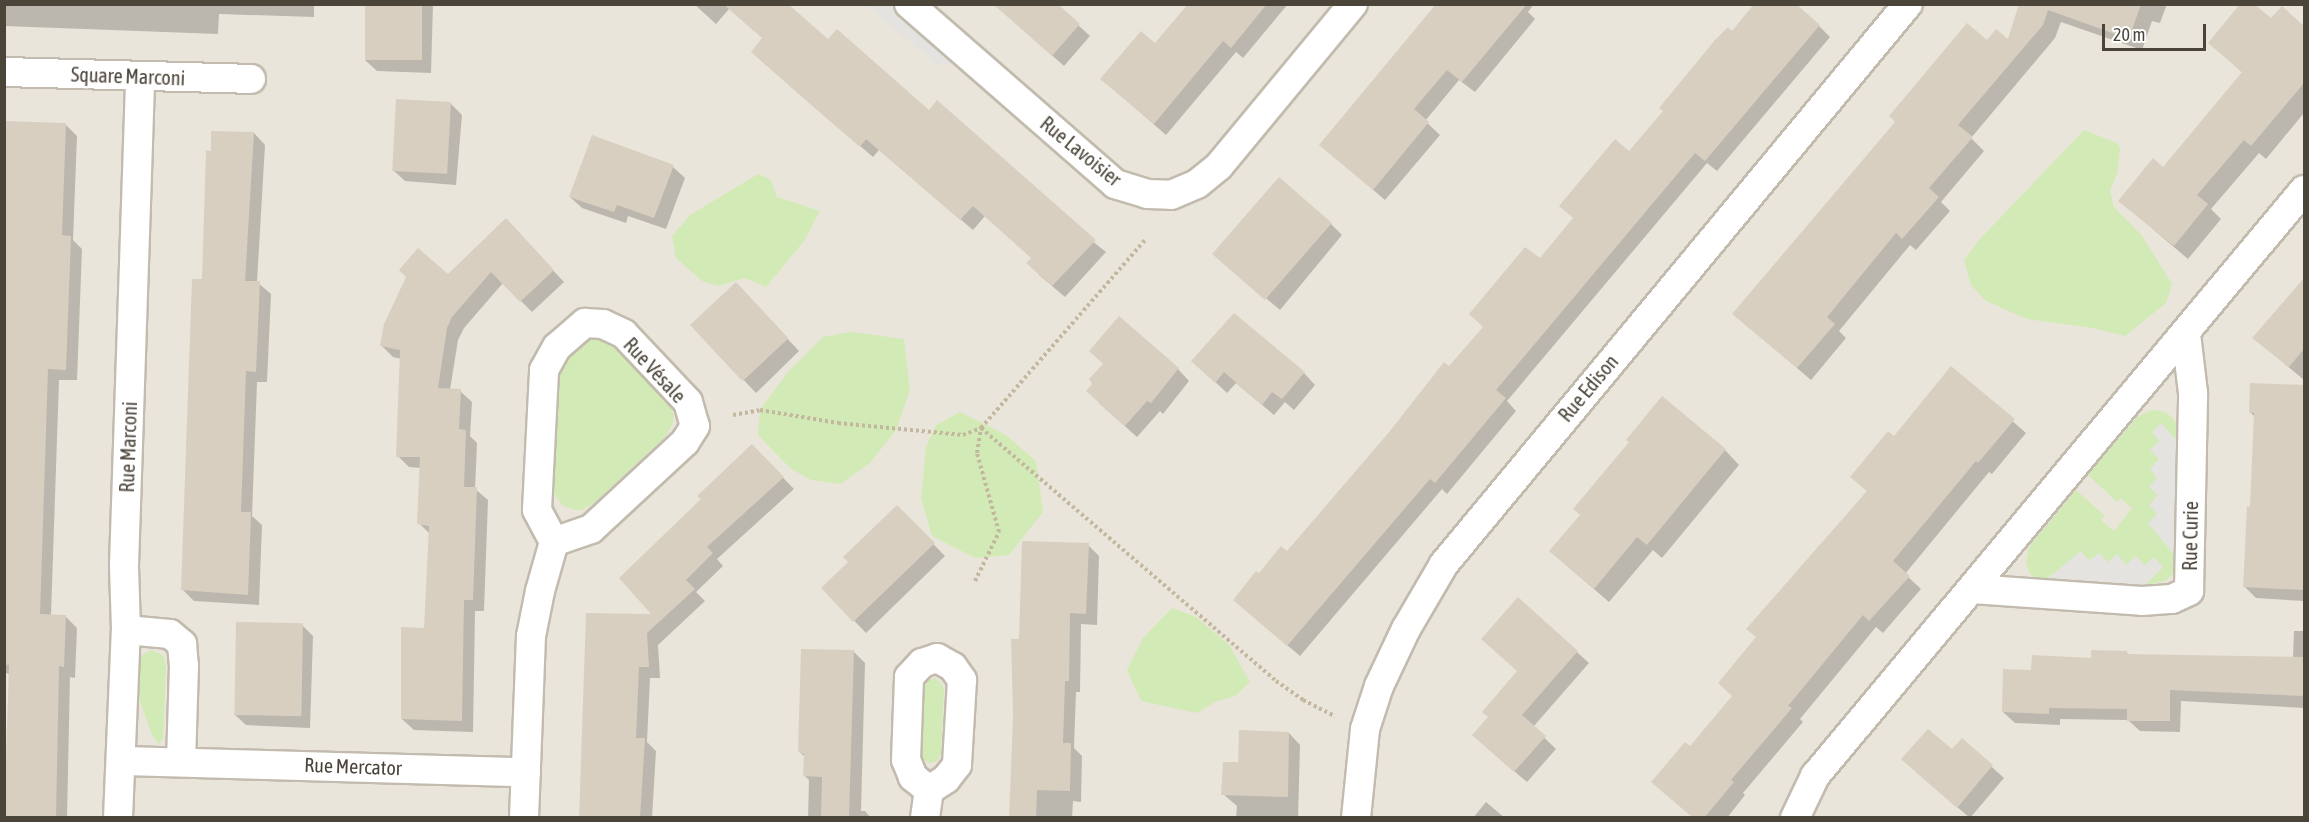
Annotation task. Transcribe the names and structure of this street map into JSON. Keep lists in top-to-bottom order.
{
  "streets": {
    "street": [
      "Square Marconi",
      "Rue Lavoisier",
      "Rue Vésale",
      "Rue Edison",
      "Rue Marconi",
      "Rue Curie",
      "Rue Mercator"
    ]
  },
  "crossings": [
    ["Square Marconi", "Rue Marconi"],
    ["Rue Marconi", "Rue Mercator"]
  ],
  "scale_bar": "20 m"
}
